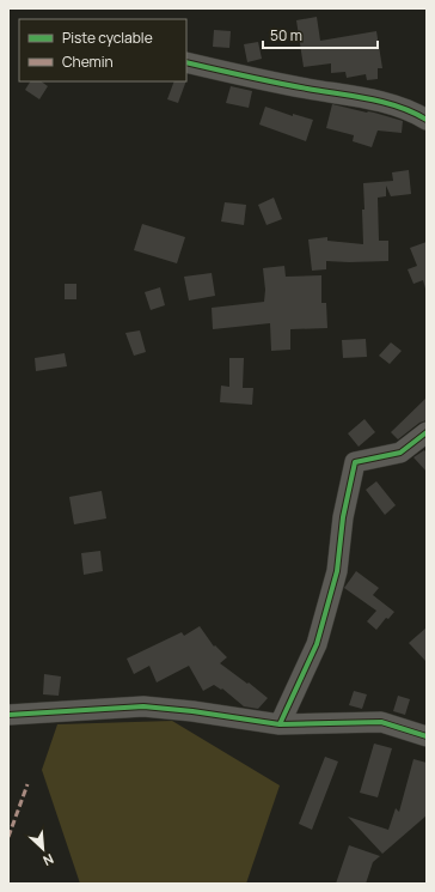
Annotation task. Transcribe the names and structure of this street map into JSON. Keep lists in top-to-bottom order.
{
  "legend": ["Piste cyclable", "Chemin"],
  "scale_bar": "50 m",
  "north": "bottom right"
}
